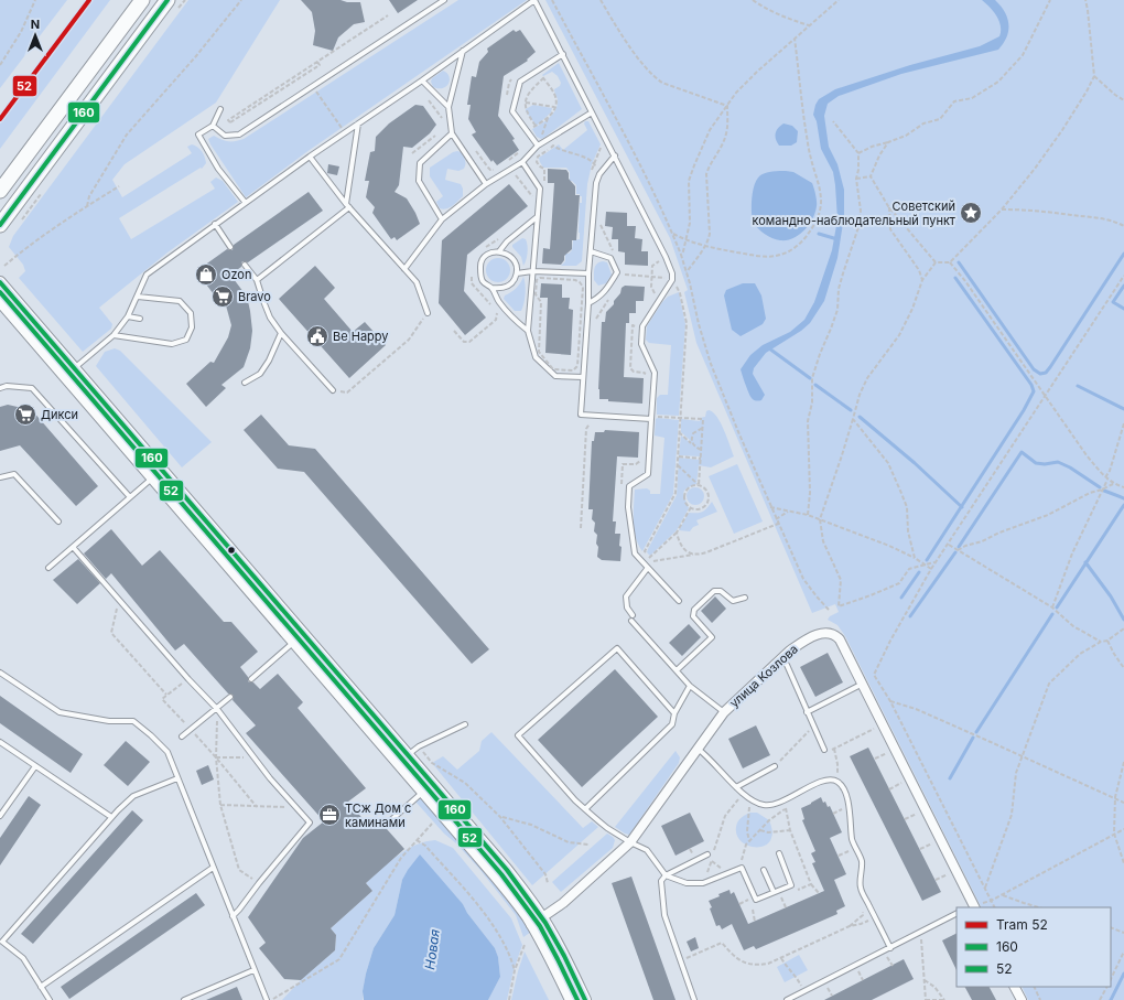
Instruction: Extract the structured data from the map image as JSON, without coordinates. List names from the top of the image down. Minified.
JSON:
{"streets":{"street":["улица Козлова"]},"water":["Новая"],"places":{"place":["Советский командно-наблюдательный пункт"],"shop":["Ozon"],"supermarket":["Bravo","Дикси"],"public building":["Be Happy"],"office":["ТСж Дом с каминами"]},"lines":["tram line 52","transit line 160","transit line 52"],"legend":["Tram 52","160","52"],"north":"top"}
